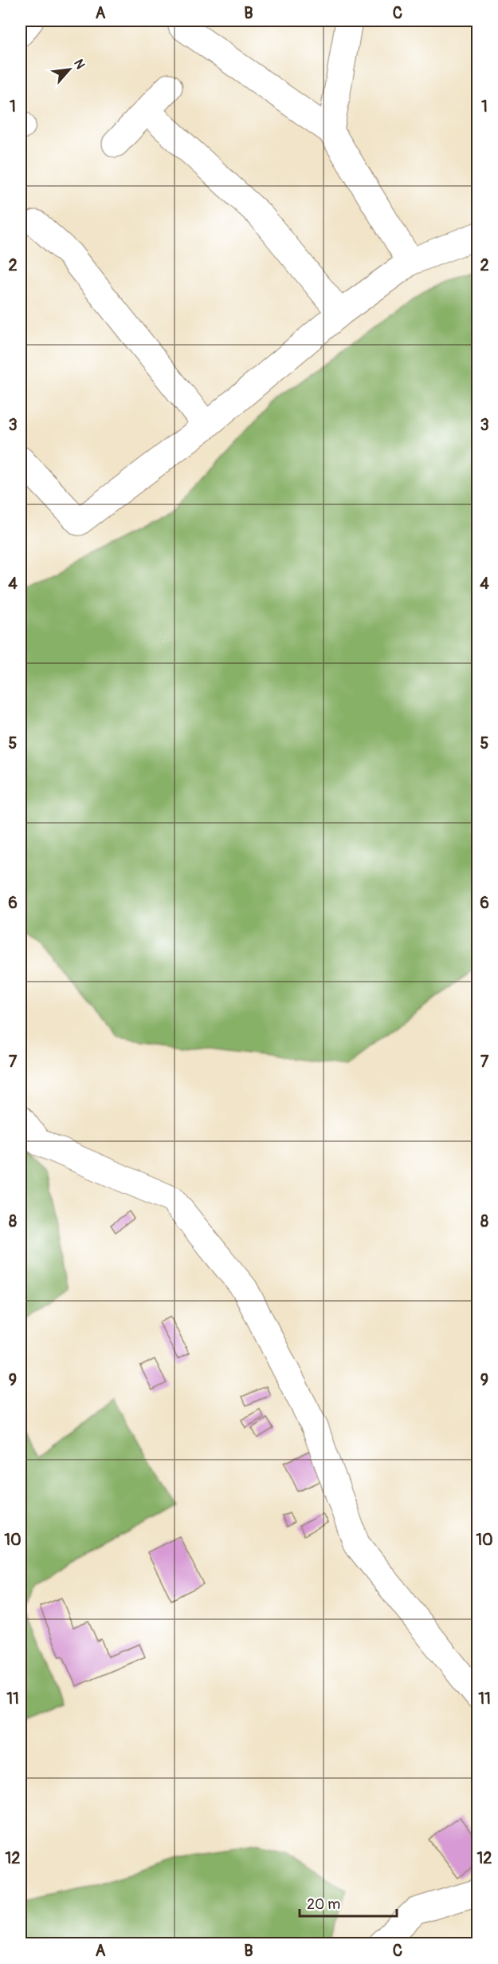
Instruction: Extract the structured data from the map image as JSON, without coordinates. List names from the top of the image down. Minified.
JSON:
{"scale_bar":"20 m","north":"top right","grid":{"columns":["A","B","C"],"rows":["1","2","3","4","5","6","7","8","9","10","11","12"]}}
